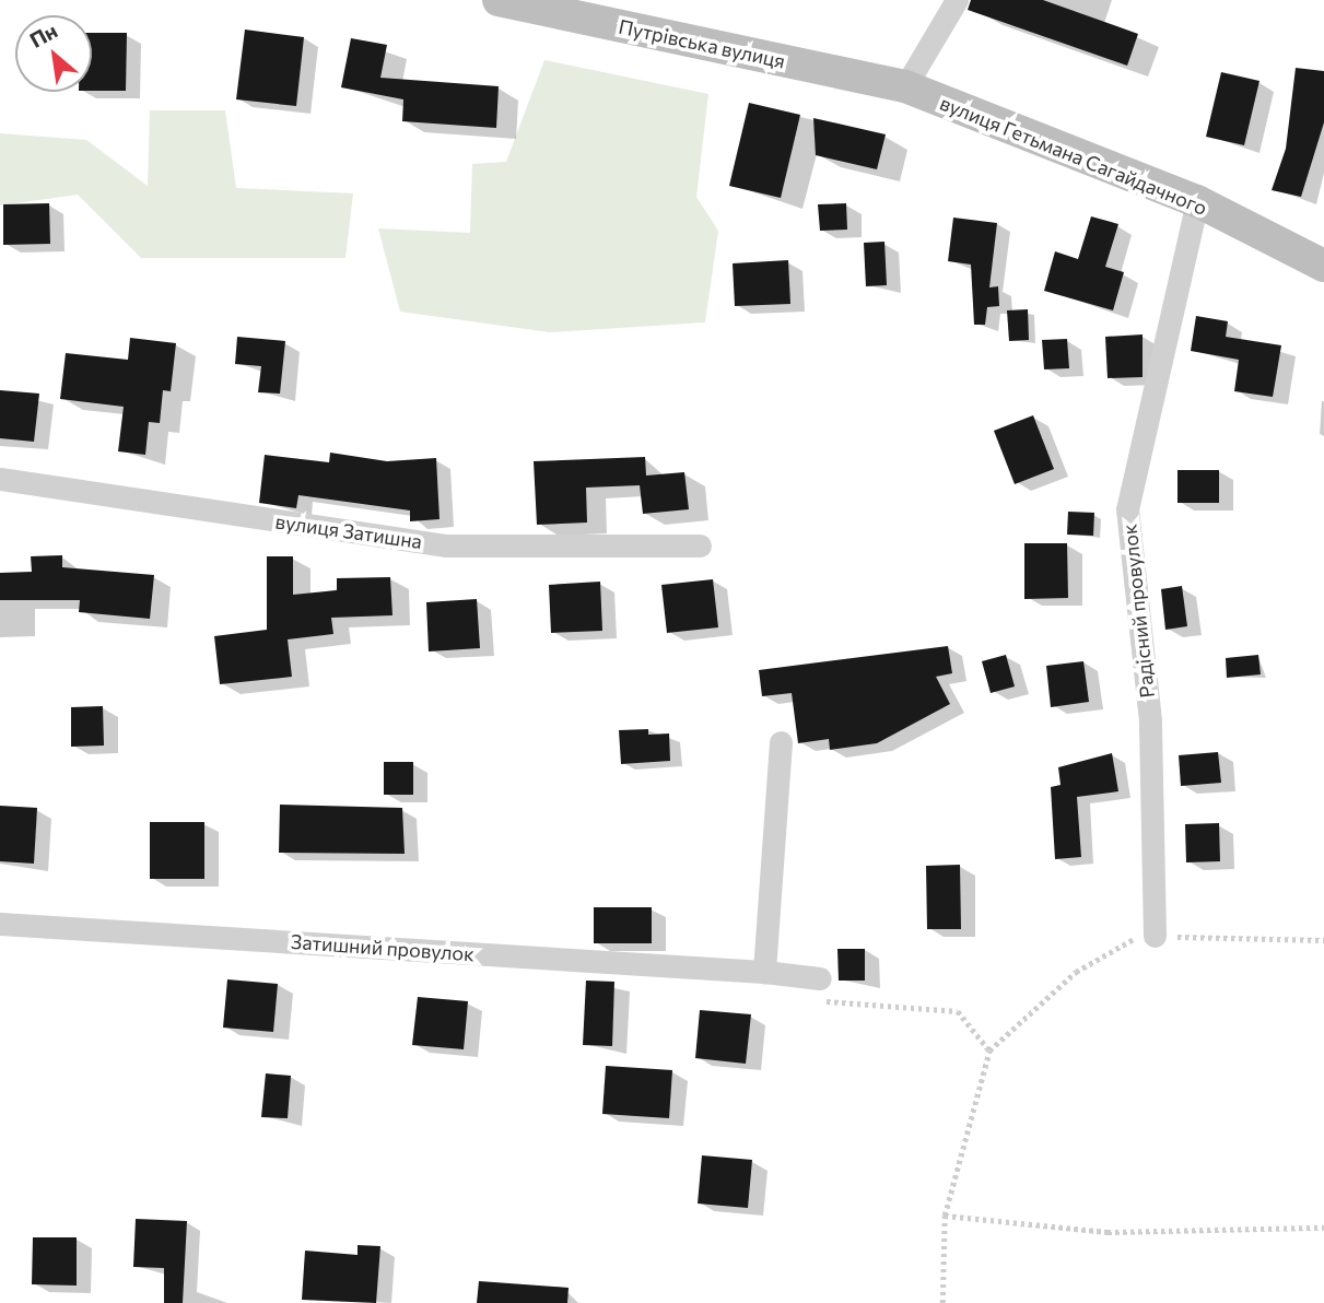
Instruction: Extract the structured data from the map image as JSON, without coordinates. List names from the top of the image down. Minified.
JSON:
{"streets":{"main road":["Путрівська вулиця","вулиця Гетьмана Сагайдачного"],"street":["вулиця Затишна","Радісний провулок","Затишний провулок"]},"crossings":[["Путрівська вулиця","вулиця Гетьмана Сагайдачного"],["вулиця Гетьмана Сагайдачного","Радісний провулок"]],"north":"top left"}
